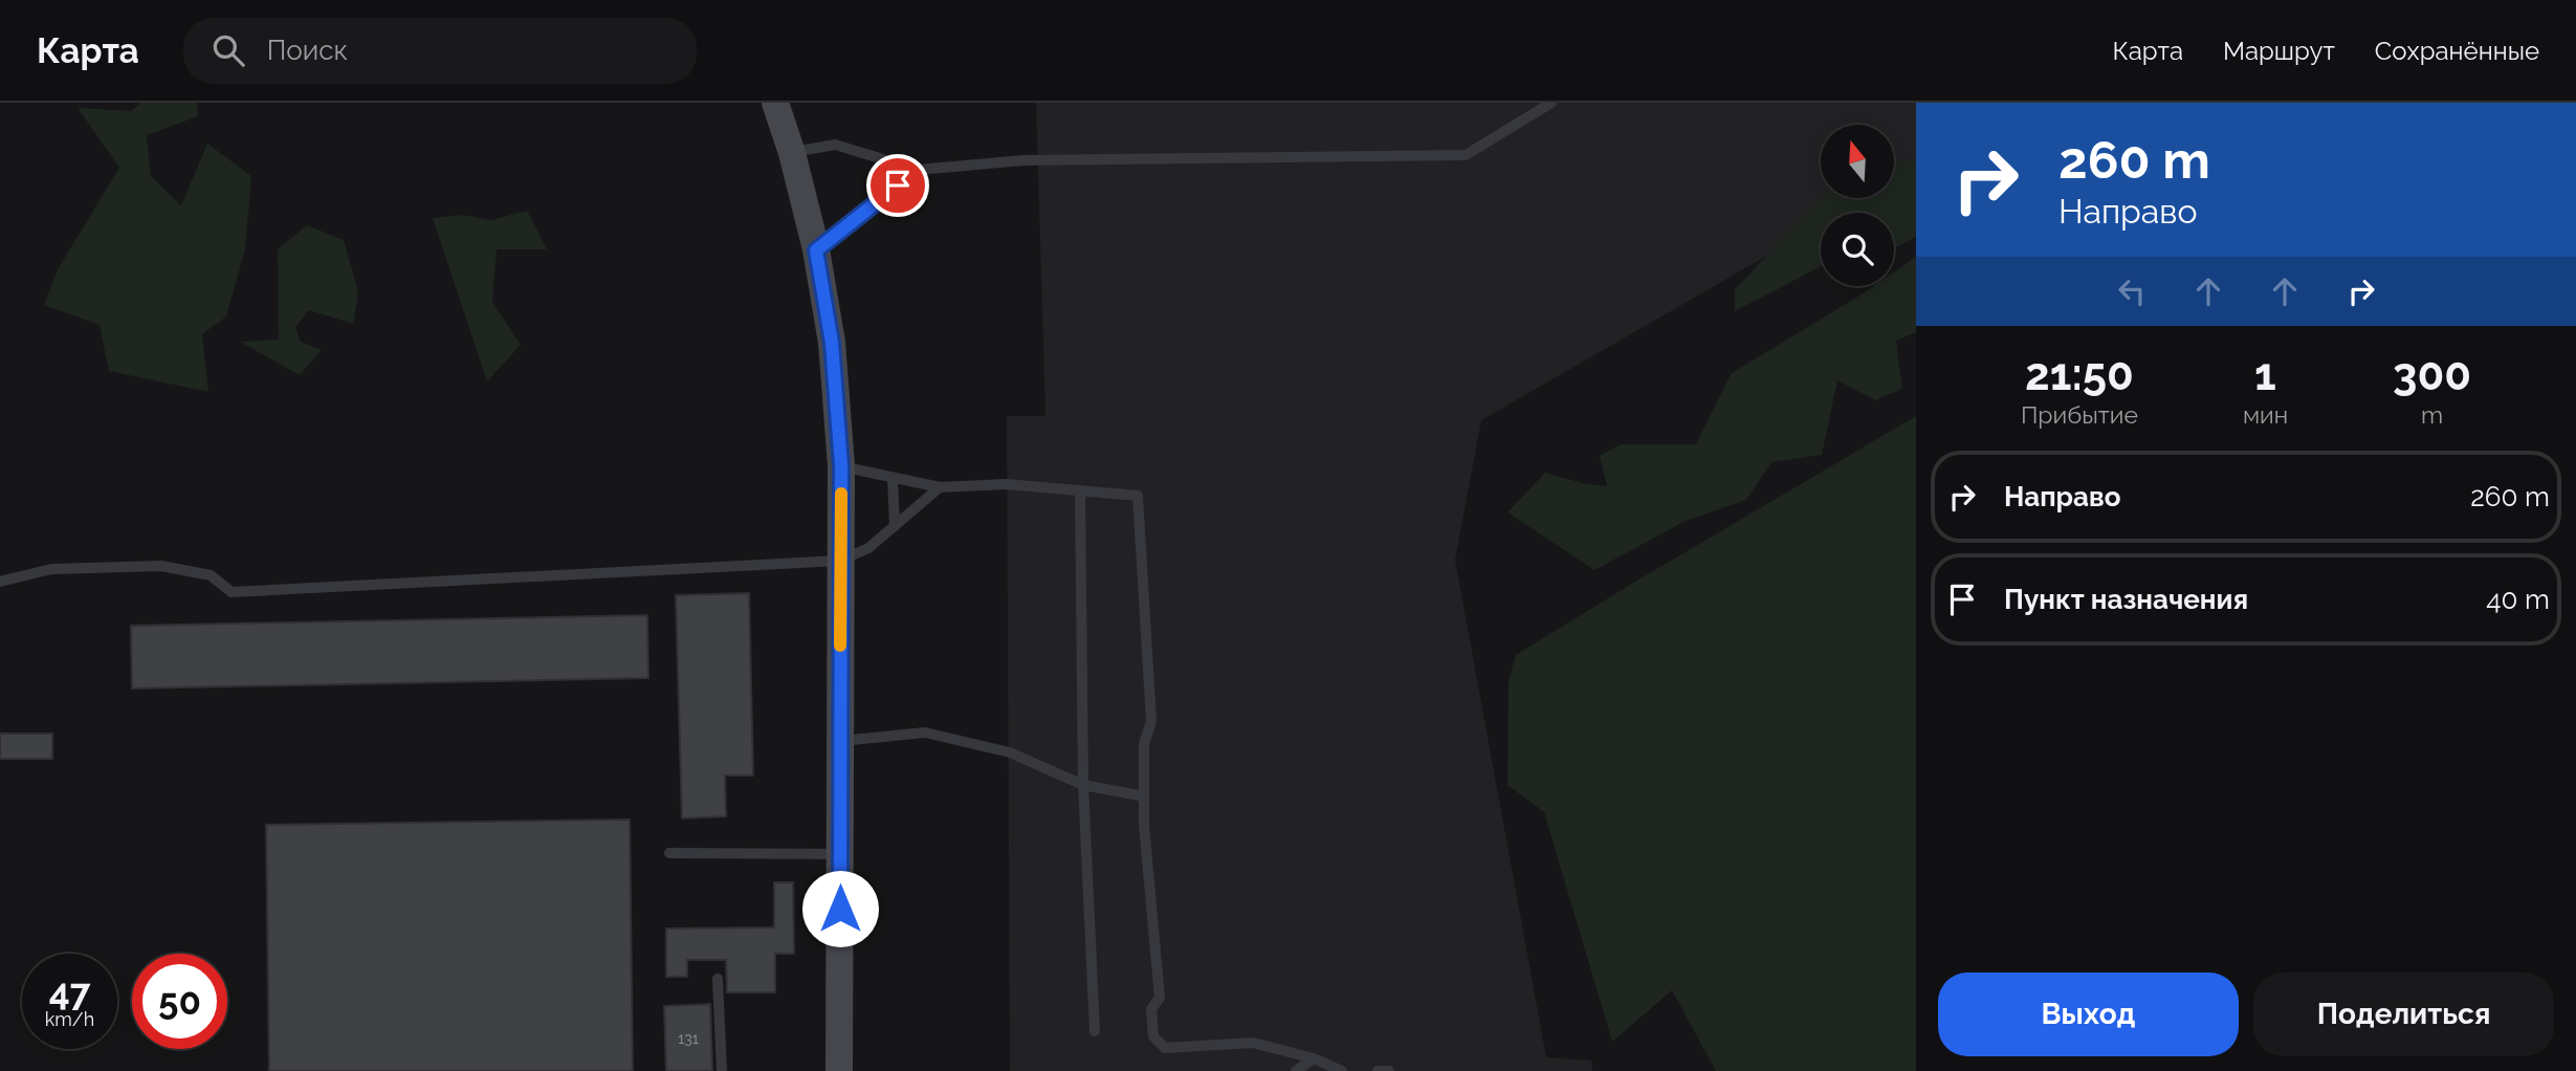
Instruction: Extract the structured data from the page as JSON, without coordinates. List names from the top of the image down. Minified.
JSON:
{"house_numbers":["131"],"north":"top","page":{"header":"Карта","search":"Поиск","nav":["Карта","Маршрут","Сохранённые"],"turn":["260 m","Направо"],"eta":["21:50","Прибытие","1","мин","300","m"],"list":[{"name":"Направо","value":"260 m"},{"name":"Пункт назначения","value":"40 m"}],"speed":"47 km/h","limit":"50","buttons":["Выход","Поделиться"]}}
